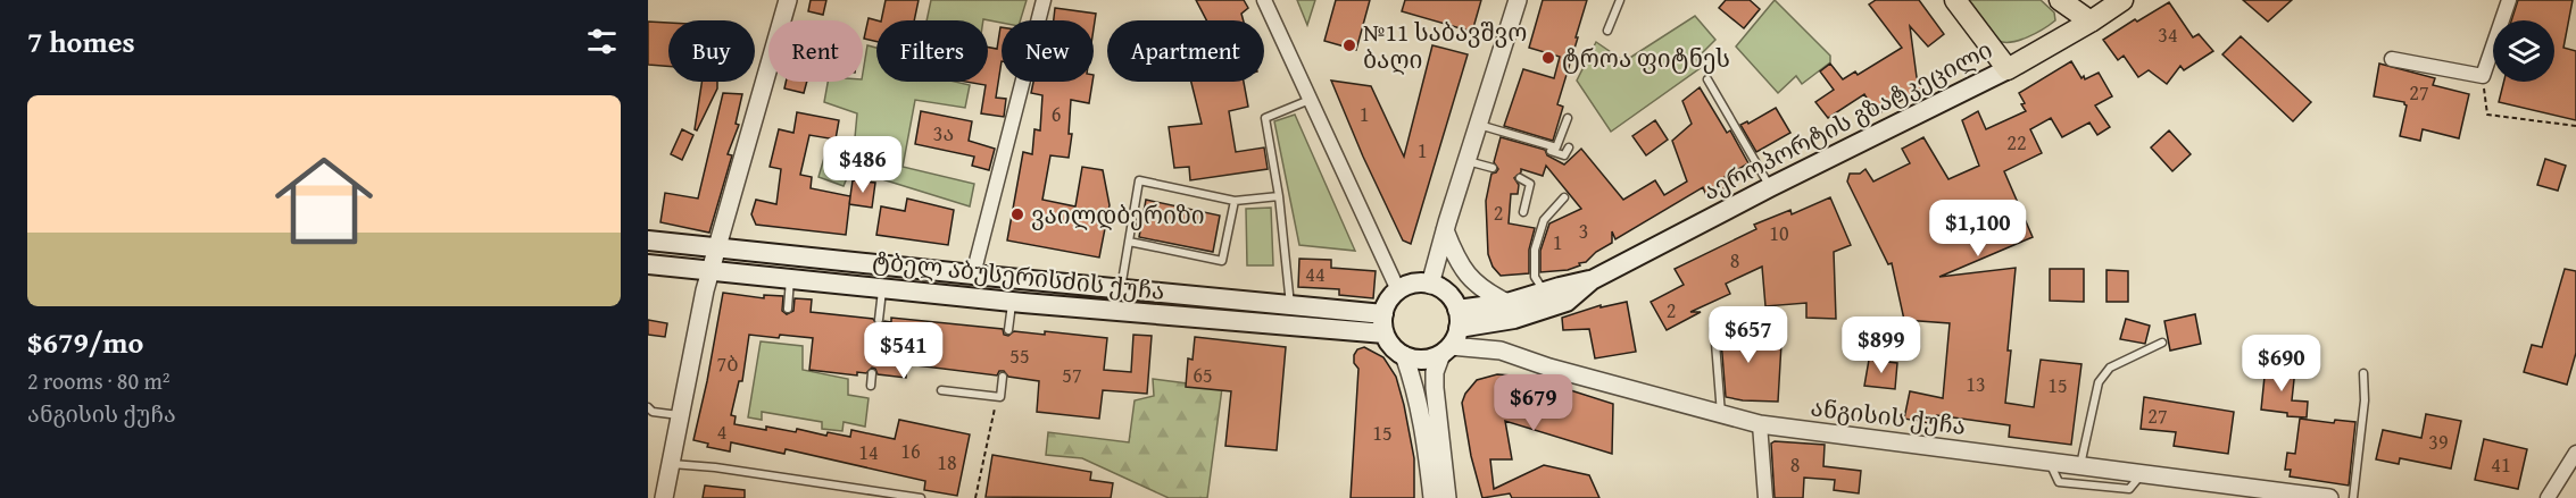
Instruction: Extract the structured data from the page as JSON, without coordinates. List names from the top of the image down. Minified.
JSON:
{"streets":{"main road":["აეროპორტის გზატკეცილი","ტბელ აბუსერისძის ქუჩა"],"street":["ანგისის ქუჩა"]},"crossings":[["აეროპორტის გზატკეცილი","ტბელ აბუსერისძის ქუჩა"],["აეროპორტის გზატკეცილი","ანგისის ქუჩა"],["ტბელ აბუსერისძის ქუჩა","ანგისის ქუჩა"]],"places":["№11 საბავშვო ბაღი","ტროა ფიტნეს","ვაილდბერიზი"],"house_numbers":["34","27","6","1","3ა","22","1","2","3","10","1","8","44","2","55","7ბ","57","65","13","15","27","4","15","39","16","14","18","8","41"],"page":{"heading":"7 homes","chip":["Buy","Rent","Filters","New","Apartment"],"list":[{"name":"$679/mo","note":"2 rooms · 80 m² · ანგისის ქუჩა"}],"price":["$486","$1,100","$657","$899","$541","$690","$679"]}}
